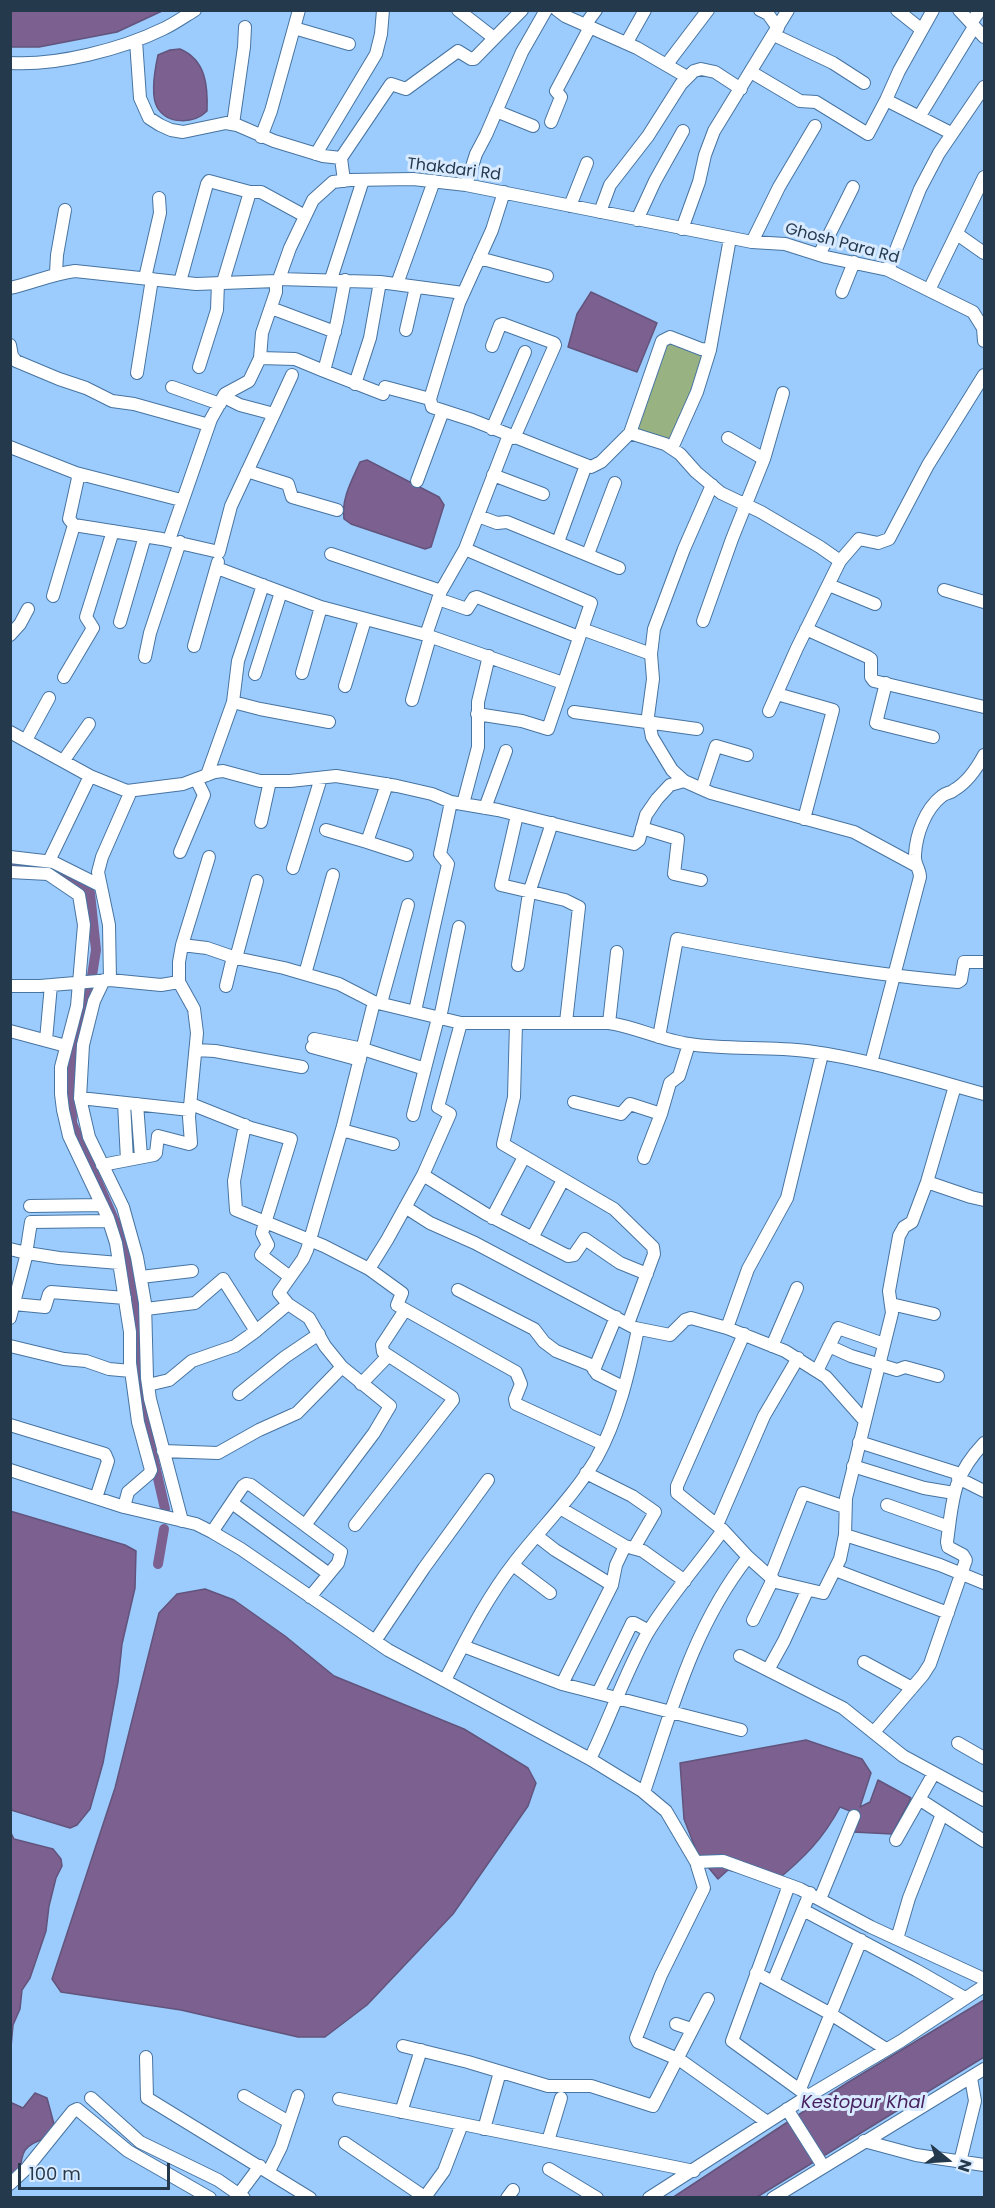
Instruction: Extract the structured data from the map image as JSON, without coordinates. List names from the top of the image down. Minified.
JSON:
{"streets":{"street":["Thakdari Rd","Ghosh Para Rd"]},"crossings":[["Thakdari Rd","Ghosh Para Rd"]],"water":["Kestopur Khal"],"scale_bar":"100 m","north":"right"}
